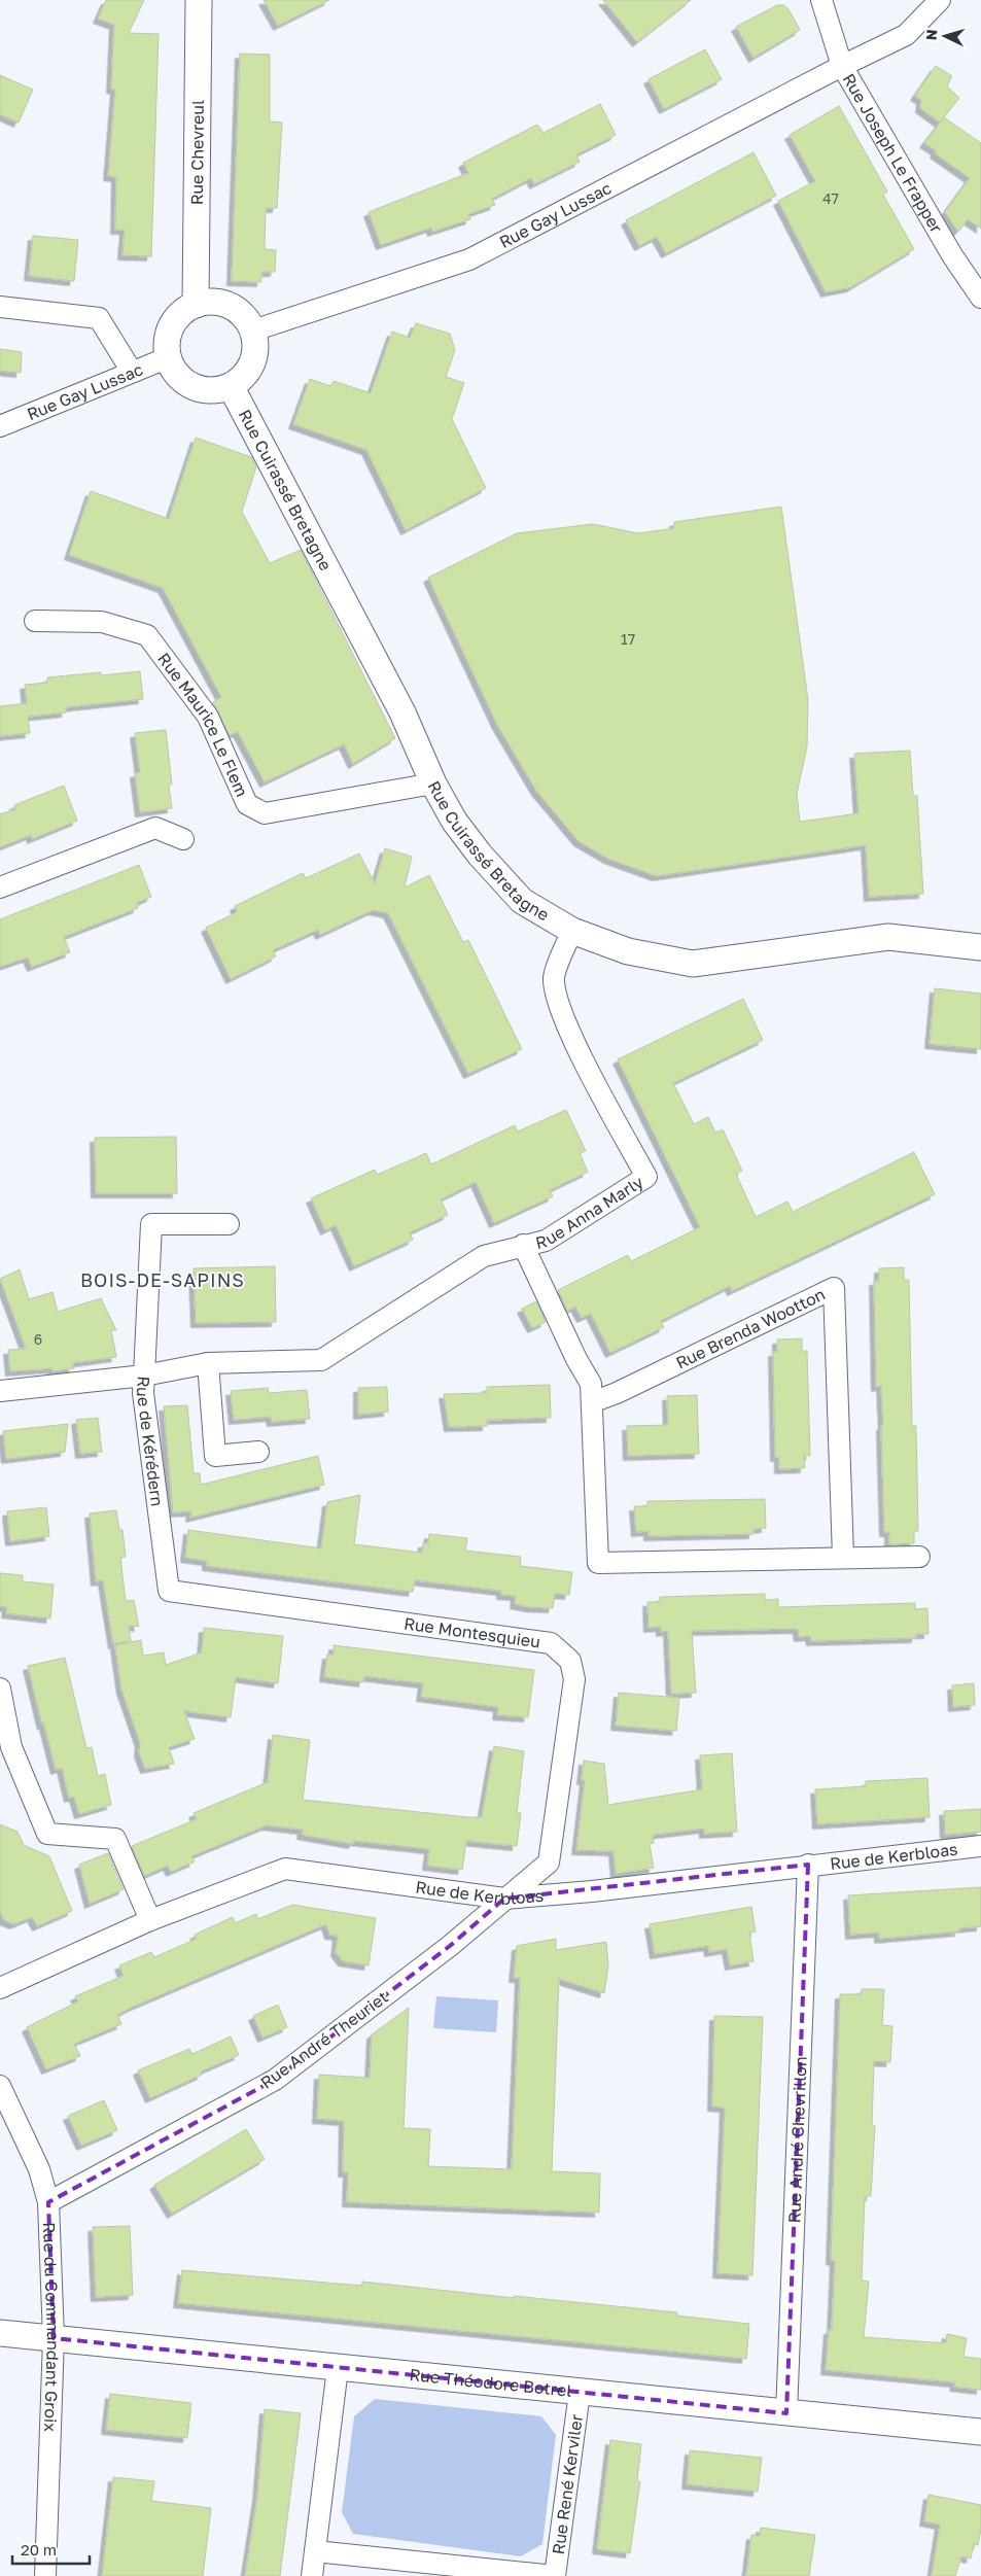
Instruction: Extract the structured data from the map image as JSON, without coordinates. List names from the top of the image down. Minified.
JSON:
{"streets":{"street":["Rue Chevreul","Rue Joseph Le Frapper","Rue Gay Lussac","Rue Cuirassé Bretagne","Rue Maurice Le Flem","Rue Anna Marly","Rue Brenda Wootton","Rue de Kérédern","Rue Montesquieu","Rue de Kerbloas","Rue André Theuriet","Rue André Chevrillon","Rue du Commandant Groix","Rue Théodore Botrel","Rue René Kerviler"]},"crossings":[["Rue Chevreul","Rue Gay Lussac"],["Rue Chevreul","Rue Cuirassé Bretagne"],["Rue Joseph Le Frapper","Rue Gay Lussac"],["Rue Gay Lussac","Rue Cuirassé Bretagne"],["Rue Cuirassé Bretagne","Rue Maurice Le Flem"],["Rue Cuirassé Bretagne","Rue Anna Marly"],["Rue de Kérédern","Rue Montesquieu"],["Rue Montesquieu","Rue de Kerbloas"],["Rue Montesquieu","Rue André Theuriet"],["Rue de Kerbloas","Rue André Theuriet"],["Rue de Kerbloas","Rue André Chevrillon"],["Rue André Theuriet","Rue du Commandant Groix"],["Rue André Chevrillon","Rue Théodore Botrel"],["Rue du Commandant Groix","Rue Théodore Botrel"],["Rue Théodore Botrel","Rue René Kerviler"]],"districts":["BOIS-DE-SAPINS"],"house_numbers":["47","17","6"],"scale_bar":"20 m","north":"left"}
